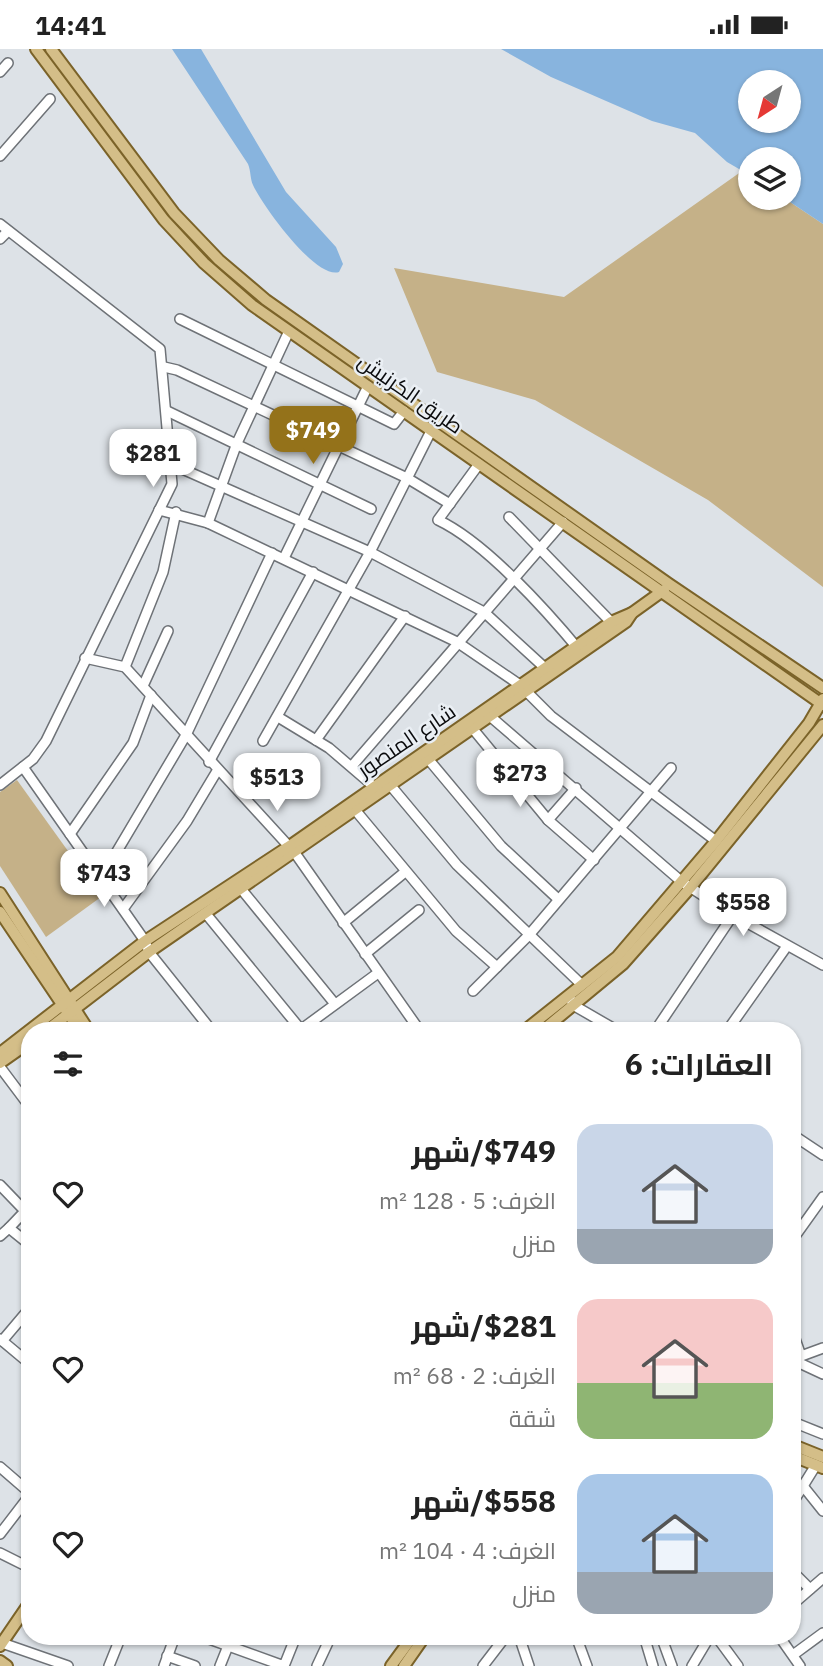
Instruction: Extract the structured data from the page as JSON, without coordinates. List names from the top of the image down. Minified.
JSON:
{"streets":{"main road":["طريق الكرنيش","شارع المنصور"]},"crossings":[["طريق الكرنيش","شارع المنصور"]],"north":"bottom left","page":{"status":"14:41","price":["$749","$281","$273","$513","$743","$558"],"heading":"العقارات: 6","list":[{"name":"$749/شهر","note":"الغرف: 5 · 128 m² · منزل"},{"name":"$281/شهر","note":"الغرف: 2 · 68 m² · شقة"},{"name":"$558/شهر","note":"الغرف: 4 · 104 m² · منزل"}]}}
